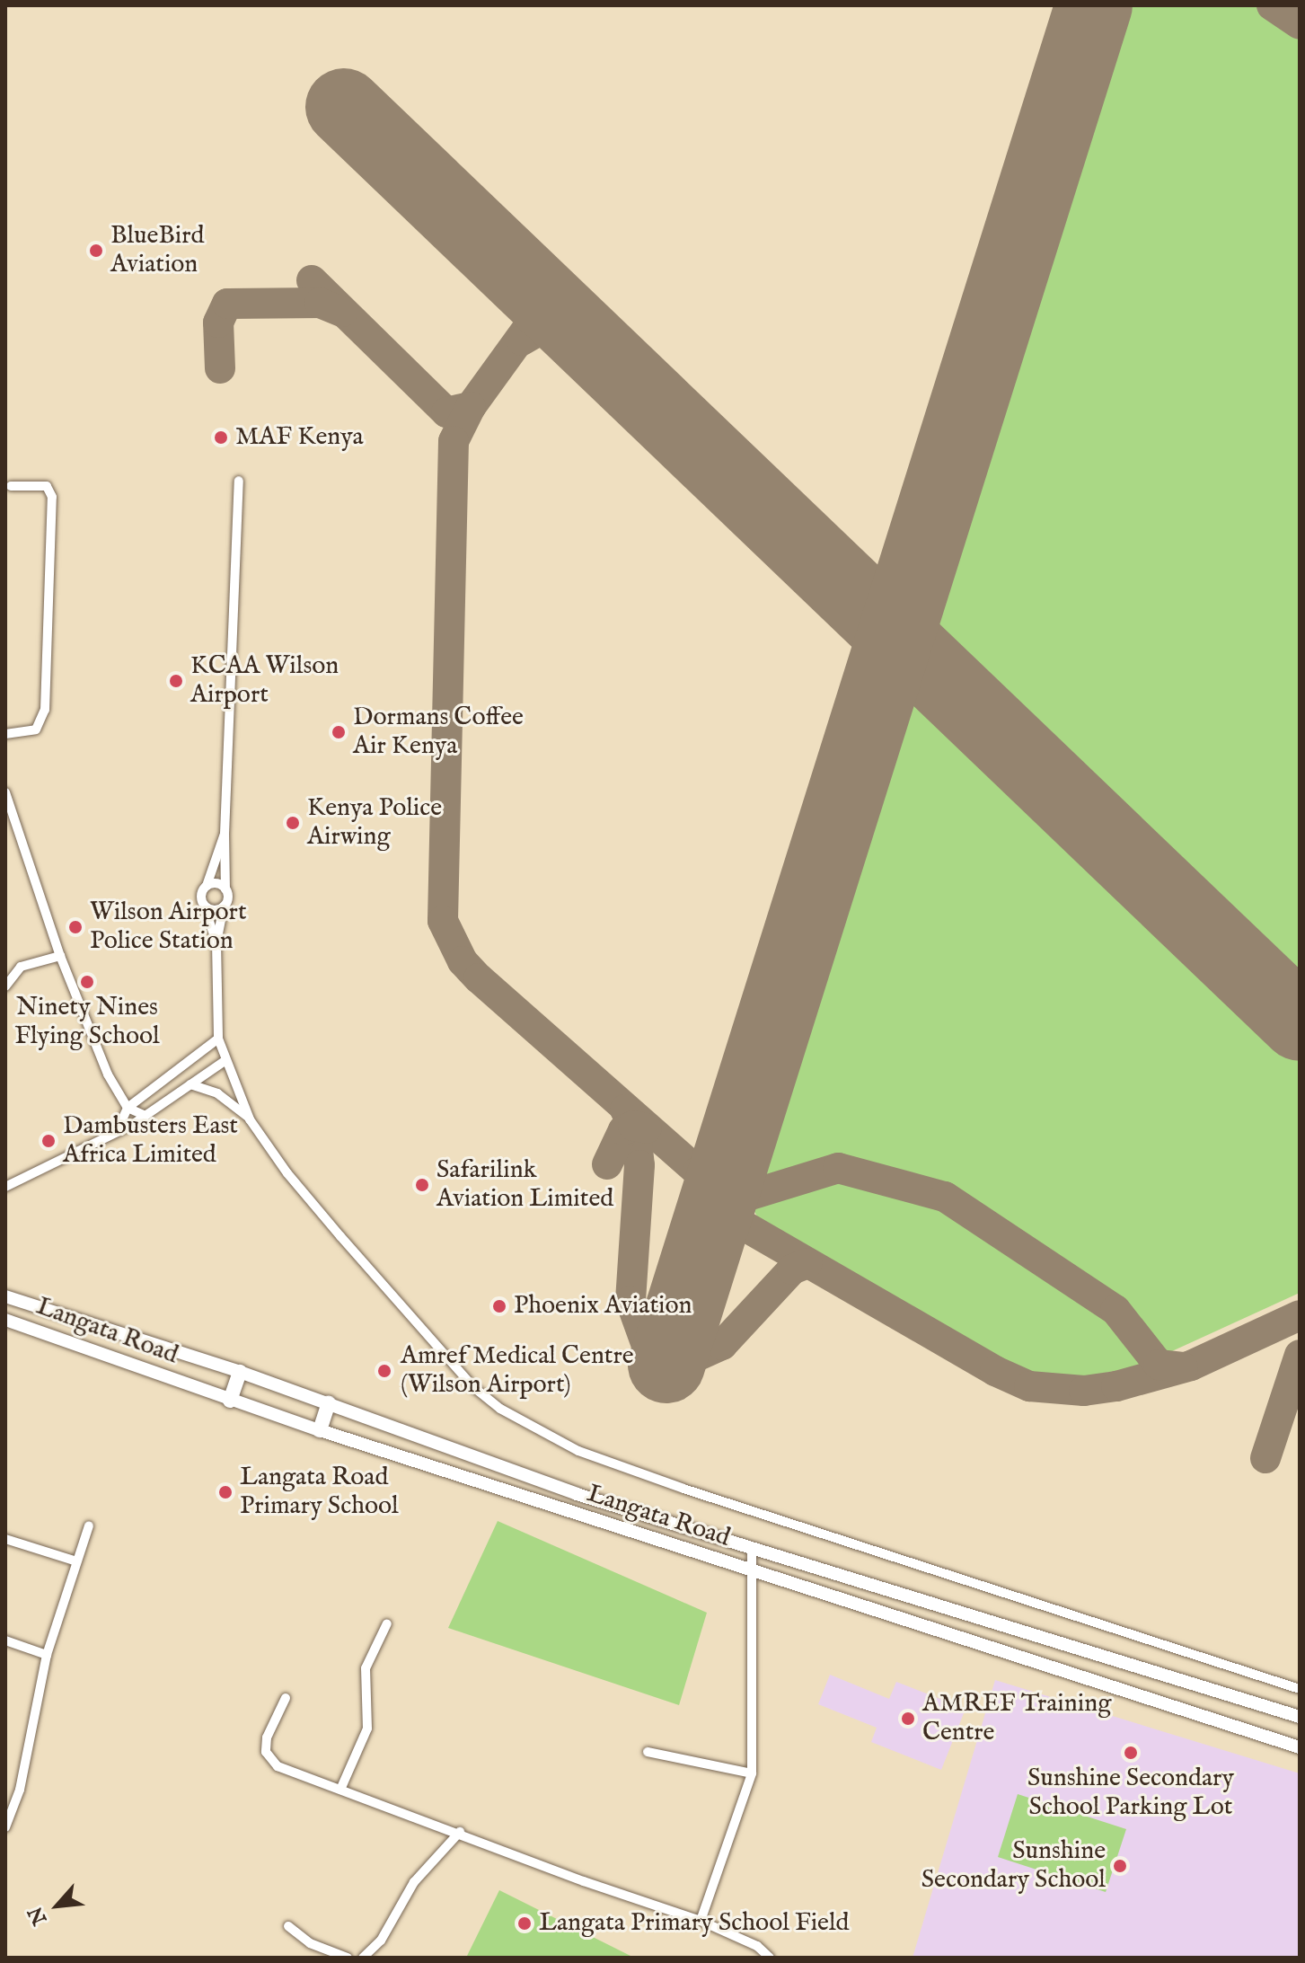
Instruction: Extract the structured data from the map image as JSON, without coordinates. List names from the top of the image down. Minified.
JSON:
{"streets":{"main road":["Langata Road"]},"places":["BlueBird Aviation","MAF Kenya","KCAA Wilson Airport","Dormans Coffee Air Kenya","Kenya Police Airwing","Wilson Airport Police Station","Ninety Nines Flying School","Dambusters East Africa Limited","Safarilink Aviation Limited","Phoenix Aviation","Amref Medical Centre (Wilson Airport)","Langata Road Primary School","AMREF Training Centre","Sunshine Secondary School Parking Lot","Sunshine Secondary School","Langata Primary School Field"],"north":"bottom left"}
